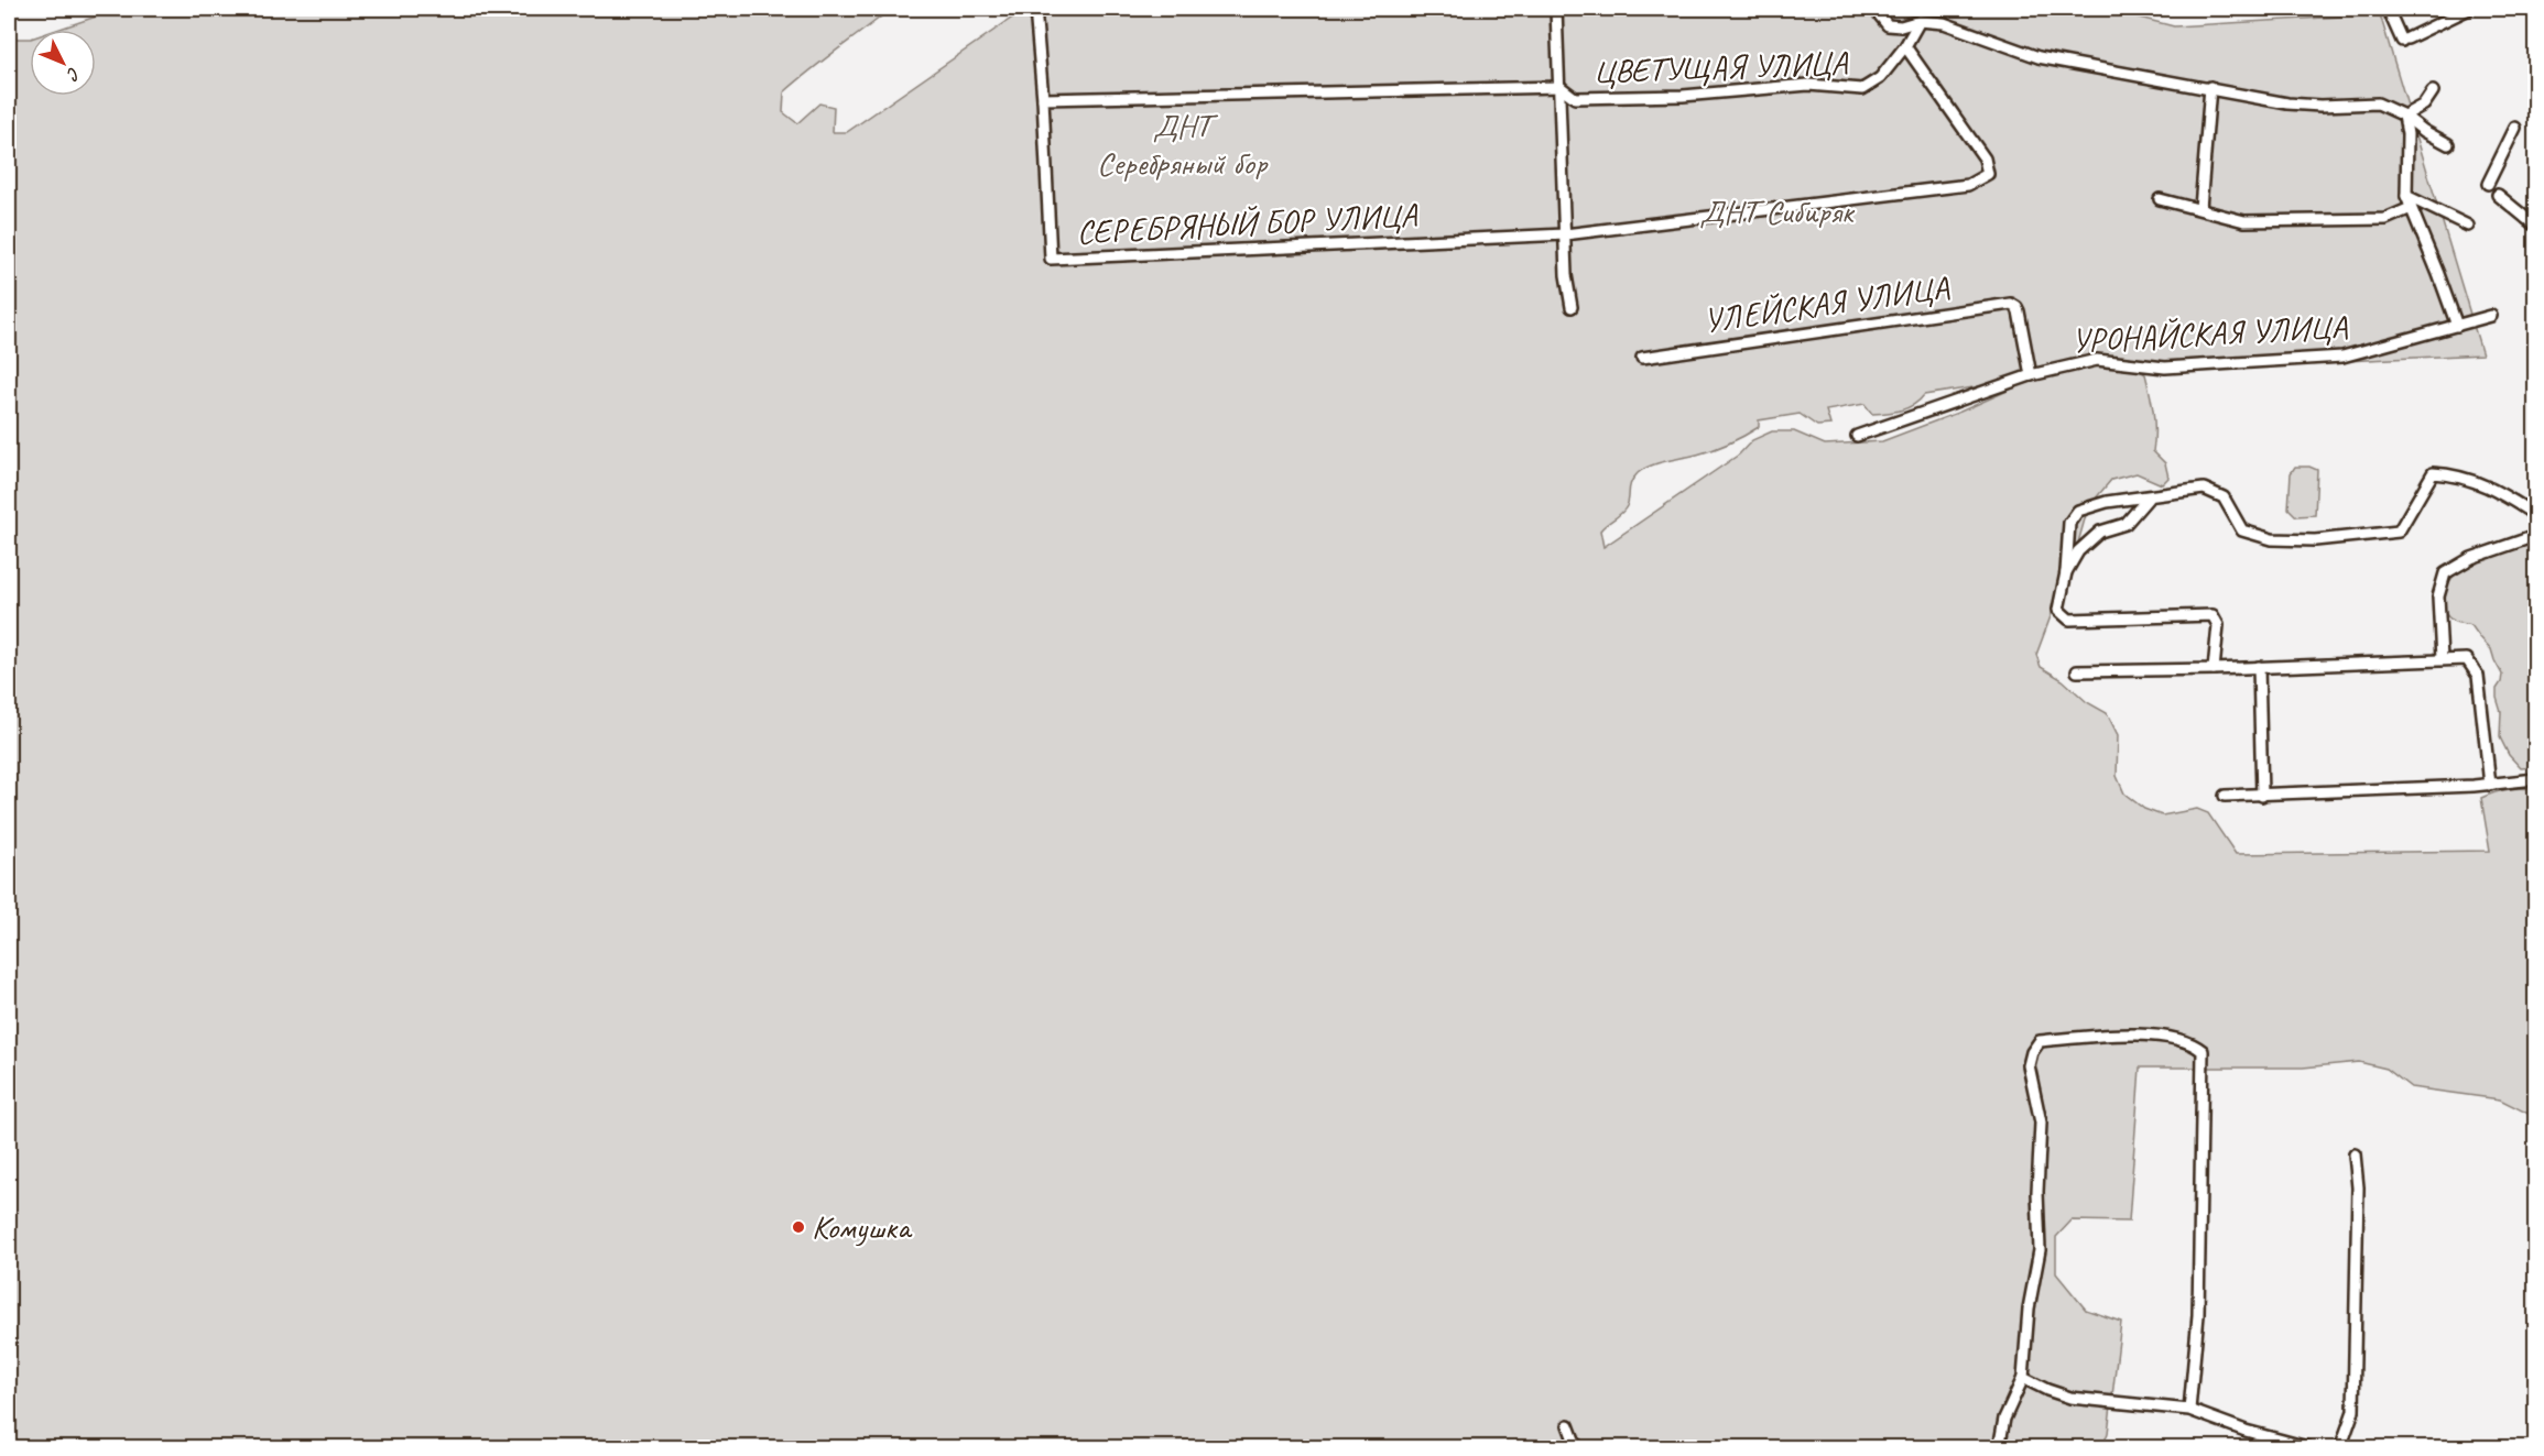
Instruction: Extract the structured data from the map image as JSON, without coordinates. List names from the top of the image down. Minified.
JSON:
{"streets":{"street":["ЦВЕТУЩАЯ УЛИЦА","СЕРЕБРЯНЫЙ БОР УЛИЦА","УЛЕЙСКАЯ УЛИЦА","УРОНАЙСКАЯ УЛИЦА"]},"crossings":[["УЛЕЙСКАЯ УЛИЦА","УРОНАЙСКАЯ УЛИЦА"]],"parks":["ДНТ Серебряный бор","ДНТ Сибиряк"],"places":["Комушка"],"north":"bottom right"}
